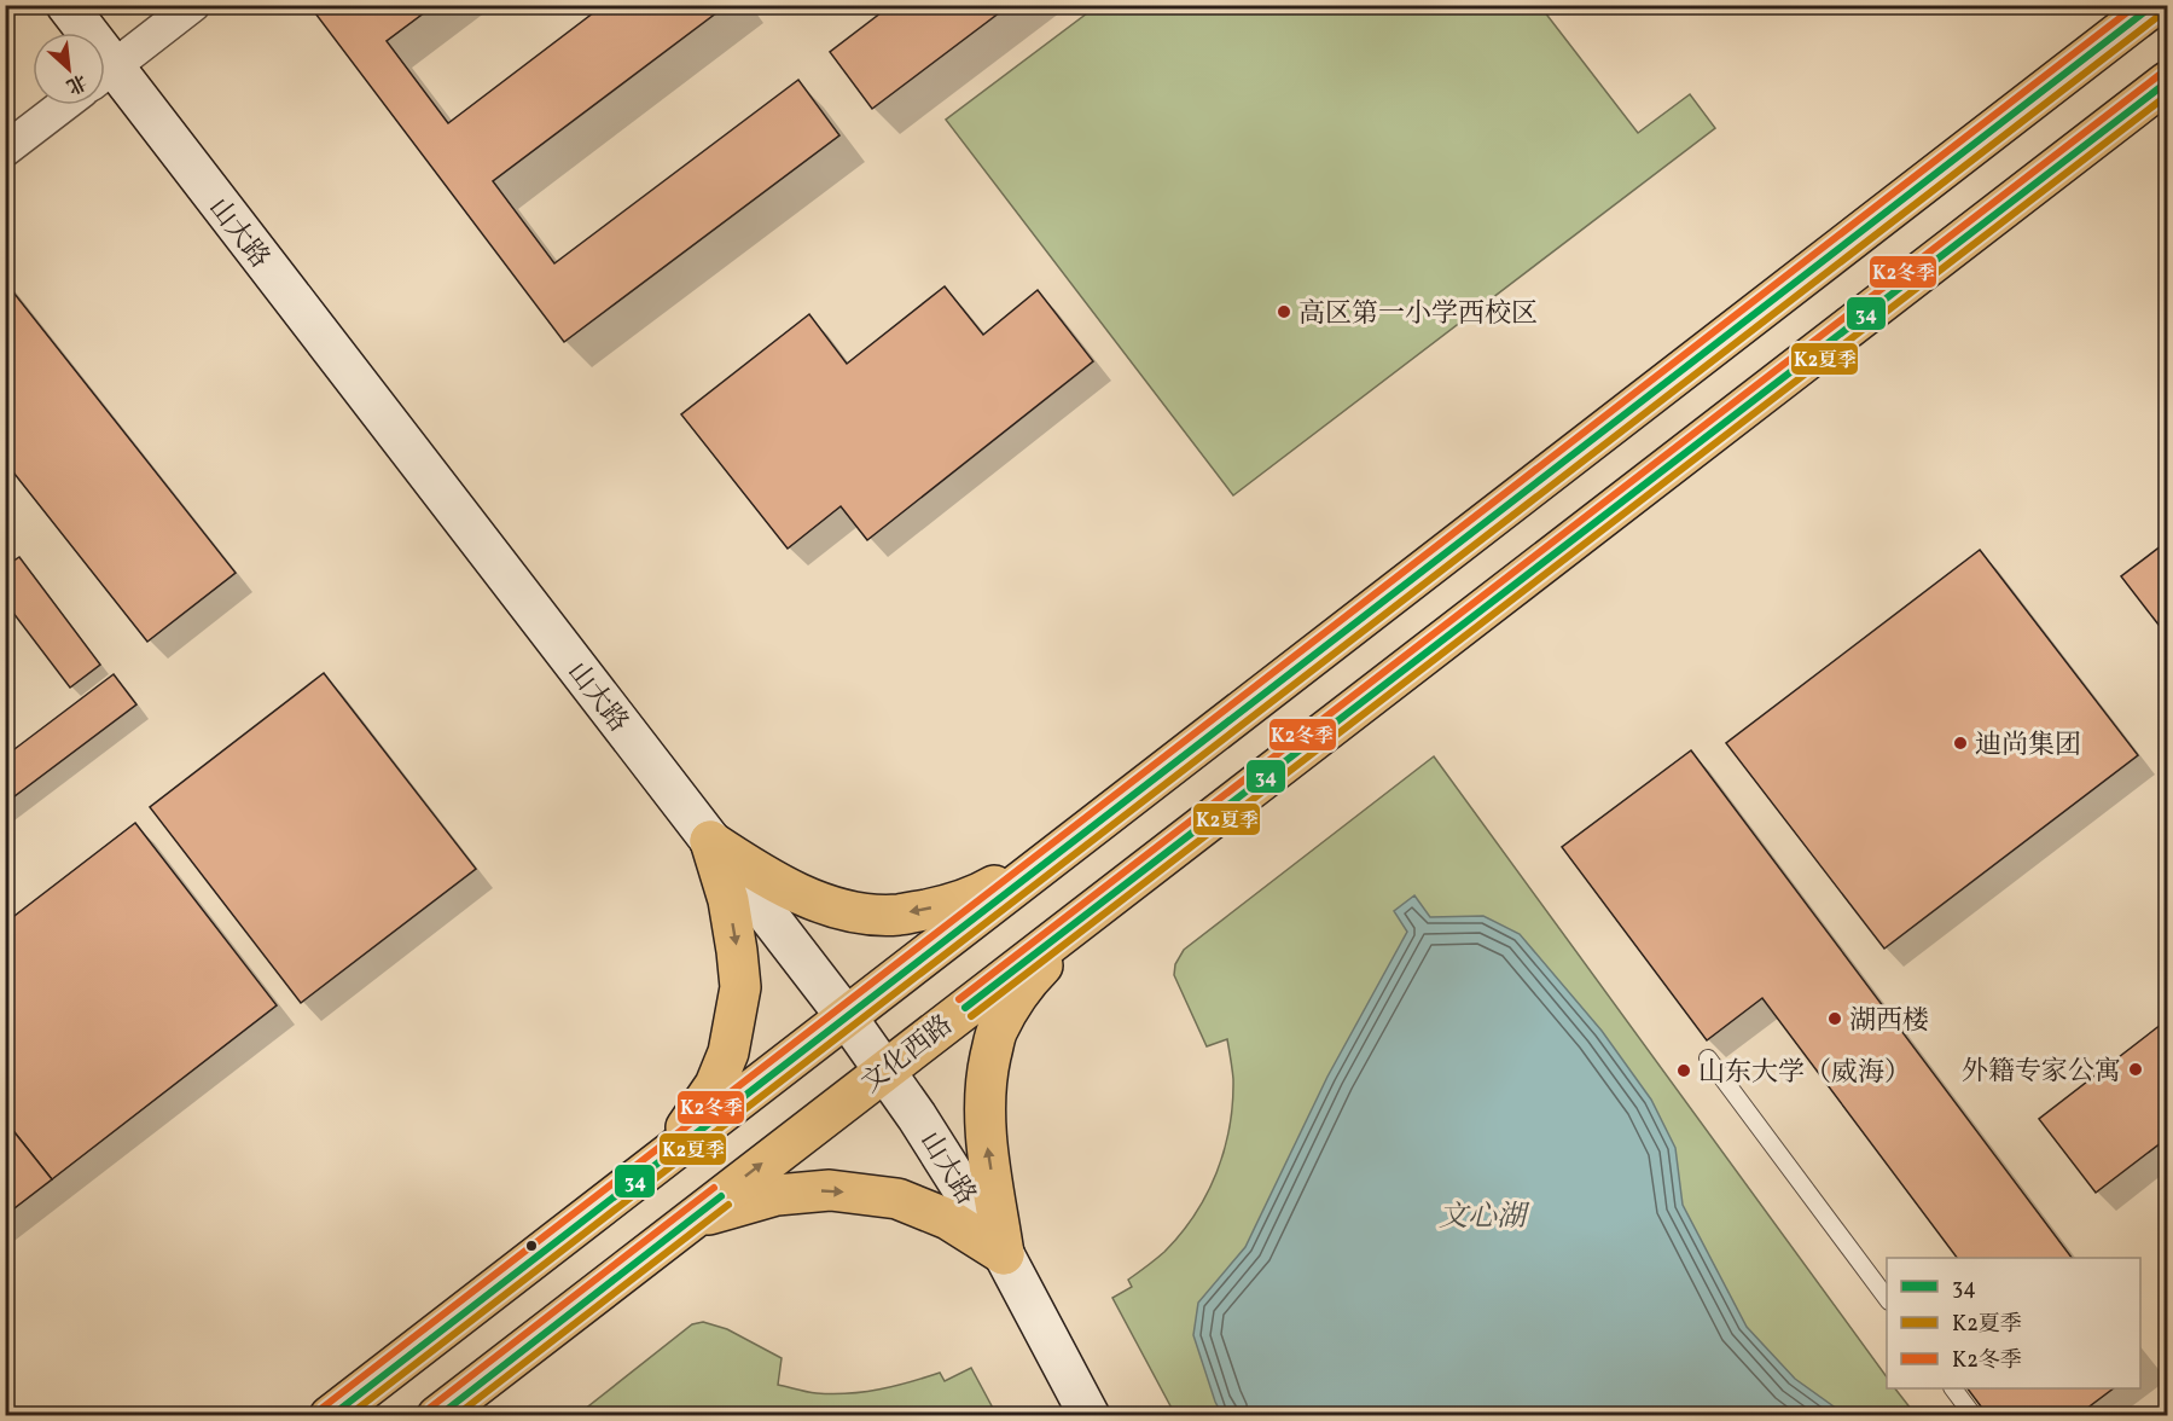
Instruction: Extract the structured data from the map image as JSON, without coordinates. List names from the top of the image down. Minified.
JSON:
{"streets":{"main road":["山大路","文化西路"]},"crossings":[["山大路","文化西路"]],"water":["文心湖"],"places":["高区第一小学西校区","迪尚集团","湖西楼","外籍专家公寓","山东大学（威海）"],"lines":["transit line 34","transit line K2冬季","transit line K2夏季"],"legend":["34","K2夏季","K2冬季"],"north":"bottom right"}
